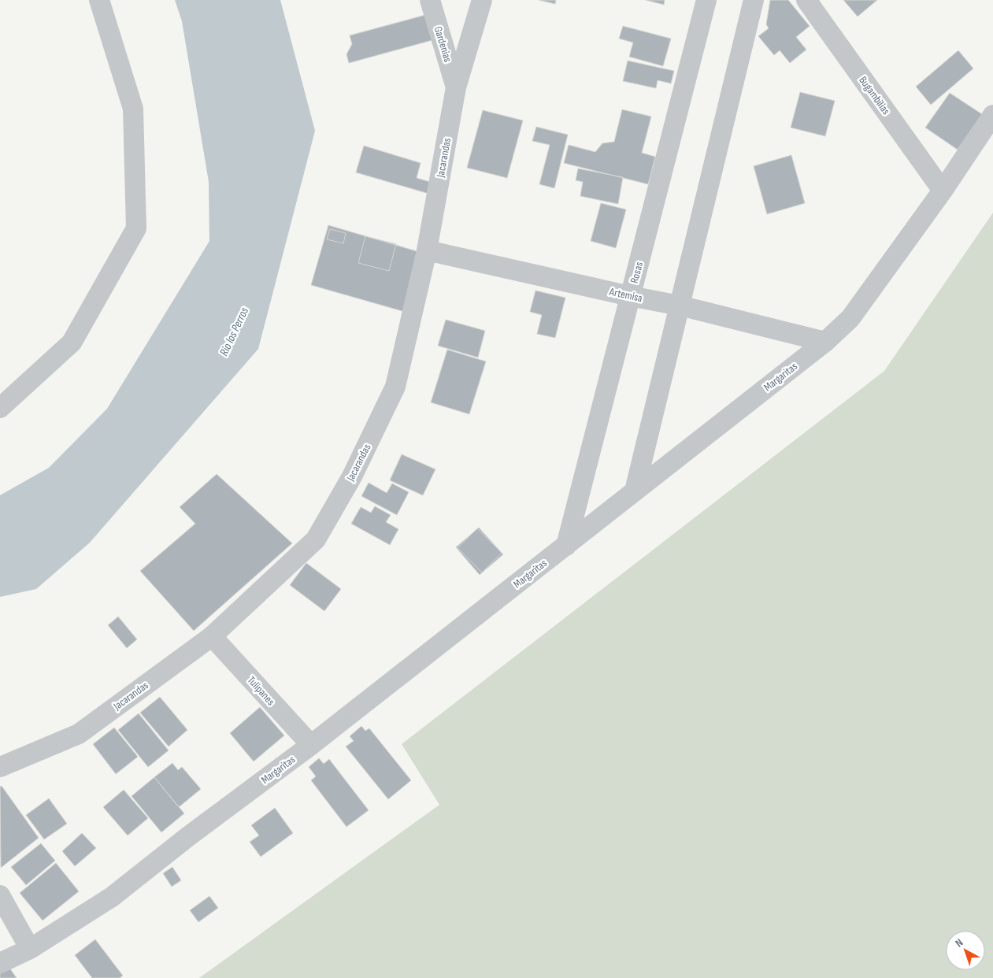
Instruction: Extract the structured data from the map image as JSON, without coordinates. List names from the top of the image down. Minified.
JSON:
{"streets":{"street":["Gardenias","Bugambilias","Jacarandas","Rosas","Artemisa","Margaritas","Tulipanes"]},"crossings":[["Gardenias","Jacarandas"],["Bugambilias","Margaritas"],["Jacarandas","Artemisa"],["Jacarandas","Tulipanes"],["Rosas","Artemisa"],["Rosas","Margaritas"],["Artemisa","Margaritas"],["Margaritas","Tulipanes"]],"water":["Rio los Perros"],"north":"top left"}
